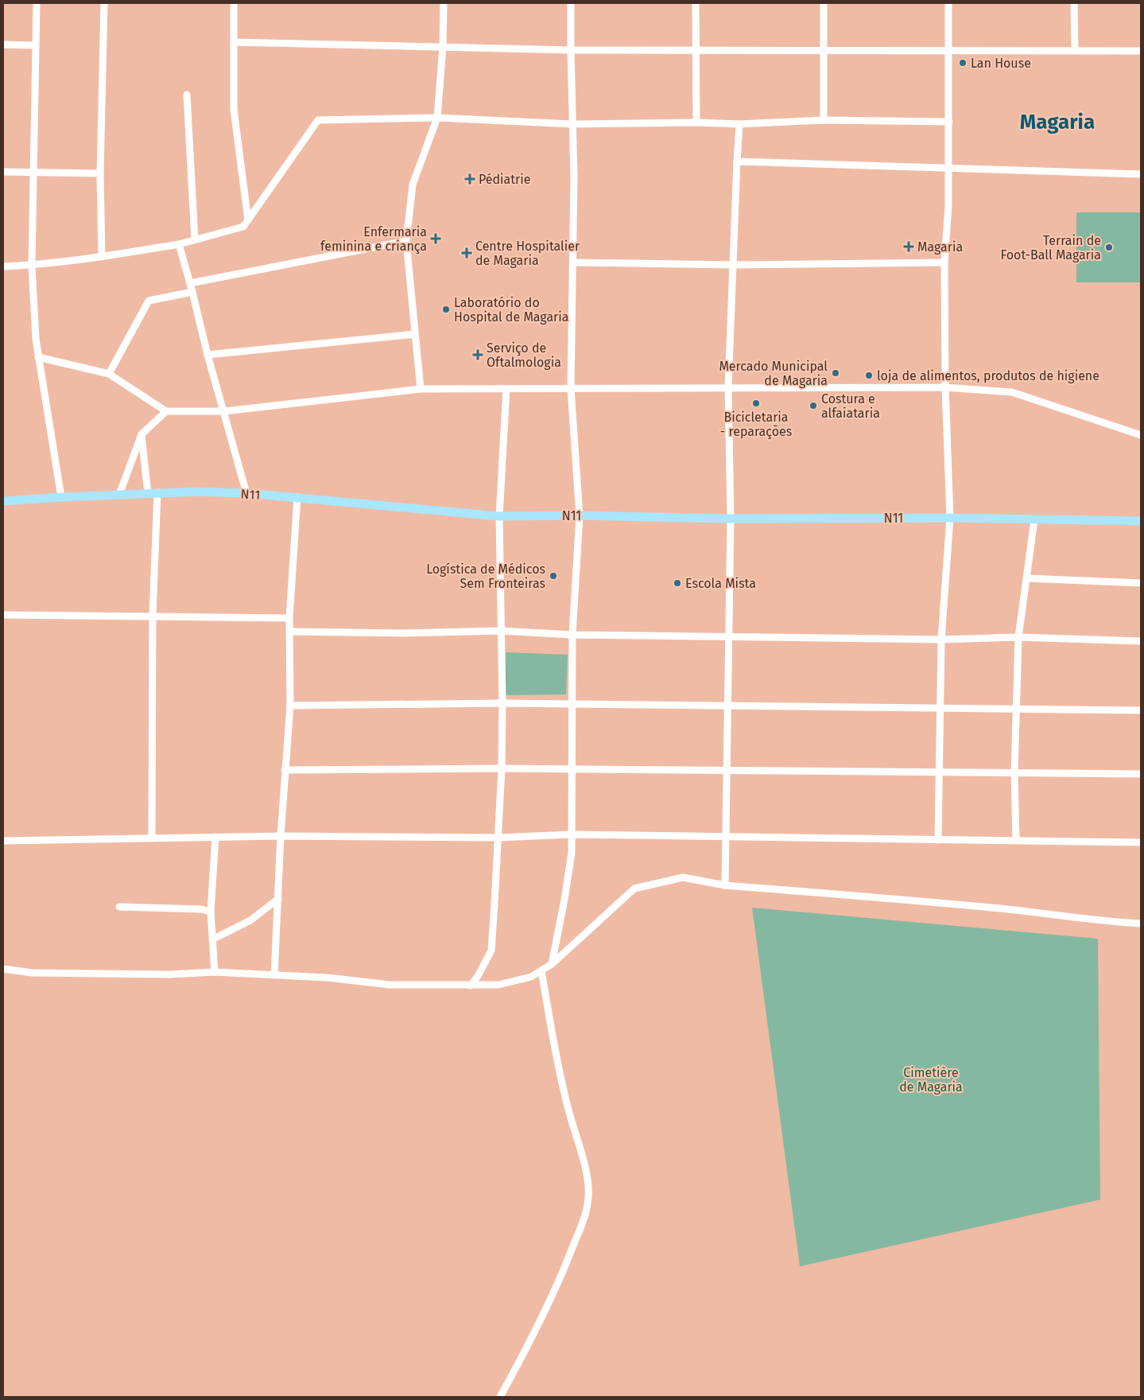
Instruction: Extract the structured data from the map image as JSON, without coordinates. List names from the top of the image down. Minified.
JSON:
{"streets":{"main road":["N11"]},"districts":["Magaria"],"parks":["Cimetière de Magaria"],"places":{"other":["Lan House","Terrain de Foot-Ball Magaria","Laboratório do Hospital de Magaria","Mercado Municipal de Magaria","loja de alimentos, produtos de higiene","Bicicletaria - reparações","Costura e alfaiataria","Logística de Médicos Sem Fronteiras","Escola Mista"],"health":["Pédiatrie","Enfermaria feminina e criança","Magaria","Centre Hospitalier de Magaria","Serviço de Oftalmologia"]}}
